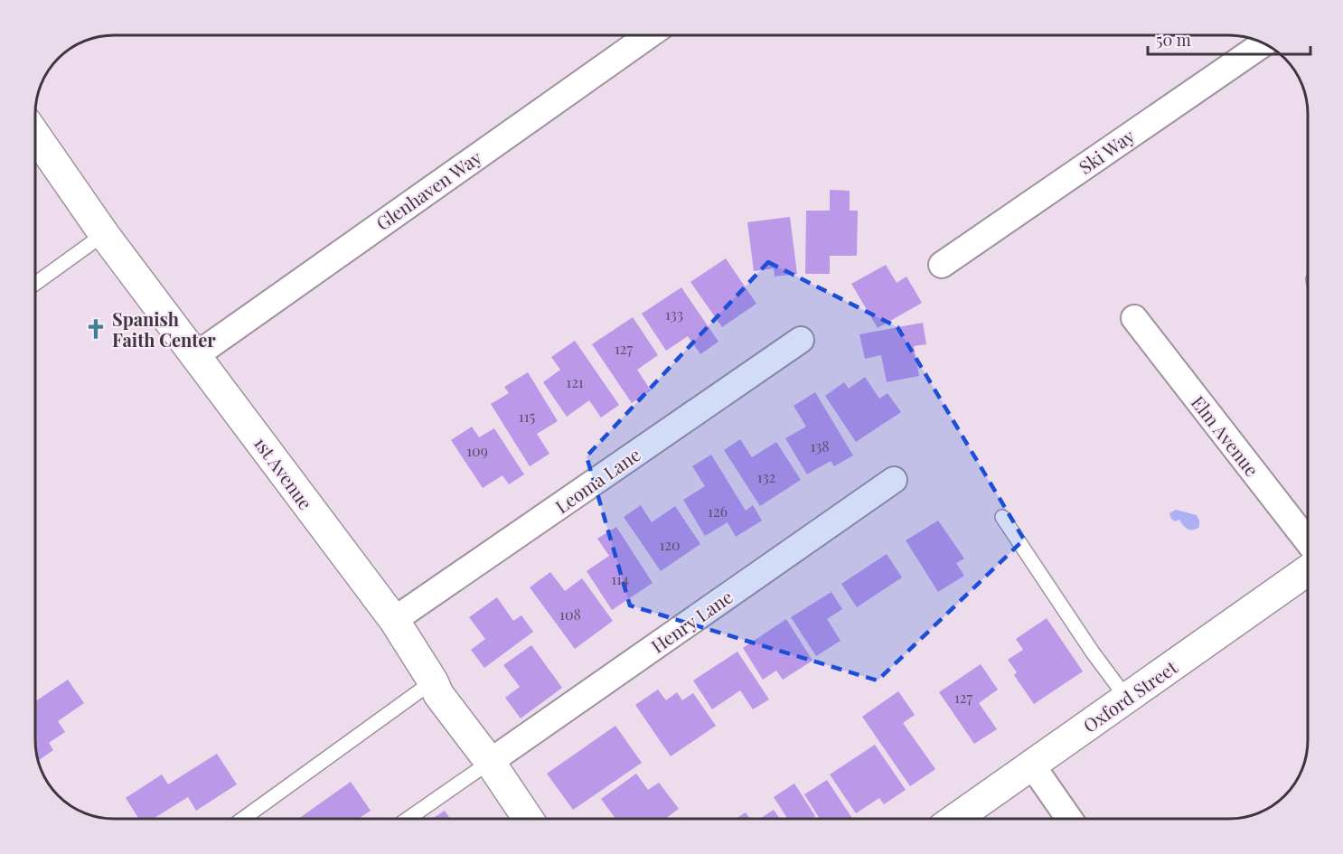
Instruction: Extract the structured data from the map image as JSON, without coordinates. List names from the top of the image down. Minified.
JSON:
{"streets":{"street":["Ski Way","Glenhaven Way","Elm Avenue","1st Avenue","Leoma Lane","Henry Lane","Oxford Street"]},"crossings":[["Glenhaven Way","1st Avenue"],["1st Avenue","Leoma Lane"],["1st Avenue","Henry Lane"]],"places":{"church":["Spanish Faith Center"]},"house_numbers":["133","127","121","115","138","109","132","126","120","114","108","127"],"scale_bar":"50 m"}
